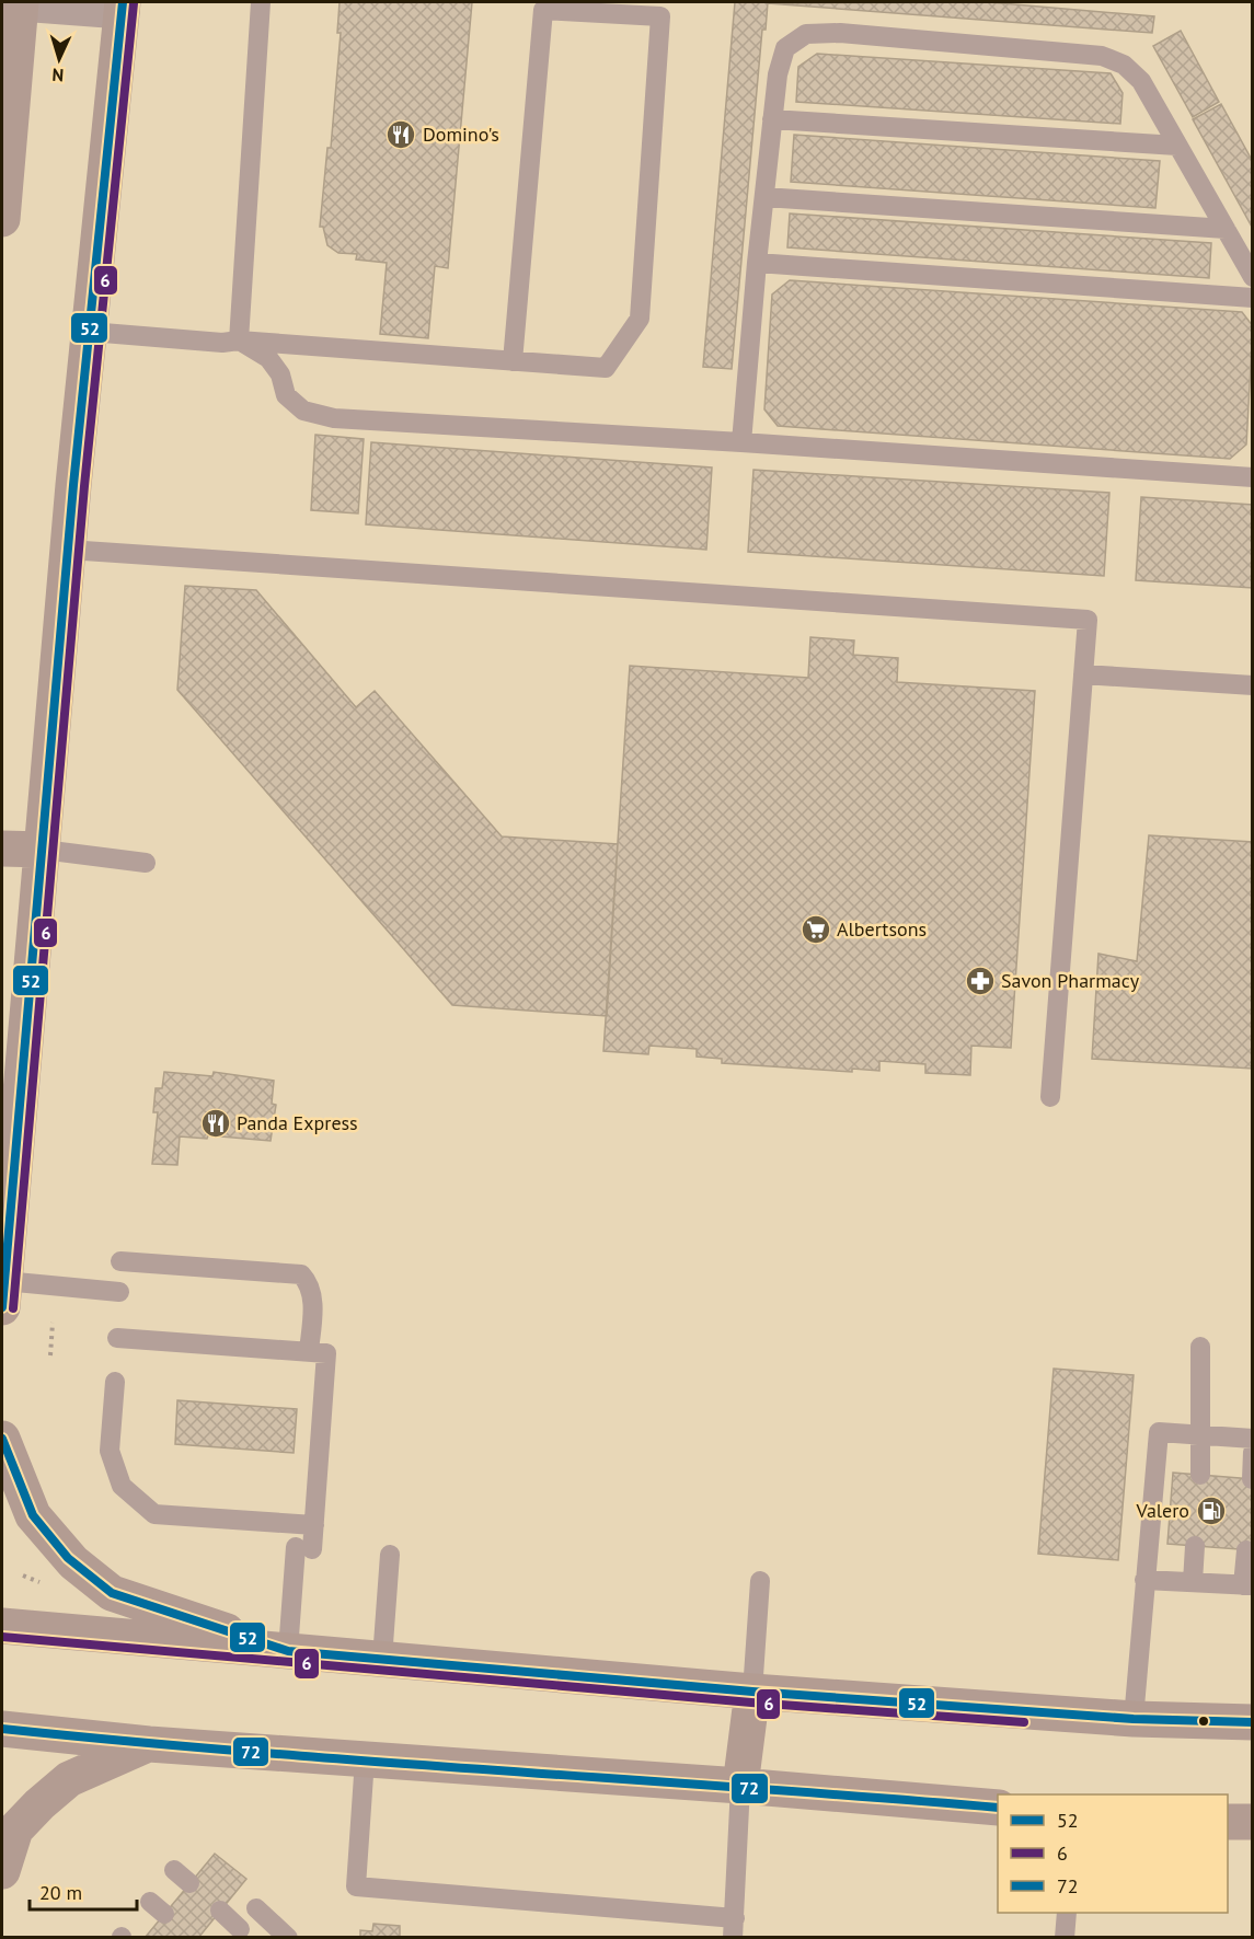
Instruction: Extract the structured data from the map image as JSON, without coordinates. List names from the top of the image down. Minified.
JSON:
{"places":{"restaurant":["Domino's","Panda Express"],"supermarket":["Albertsons"],"pharmacy":["Savon Pharmacy"],"fuel station":["Valero"]},"lines":["transit line 52","transit line 6","transit line 72"],"legend":["52","6","72"],"scale_bar":"20 m","north":"bottom"}
